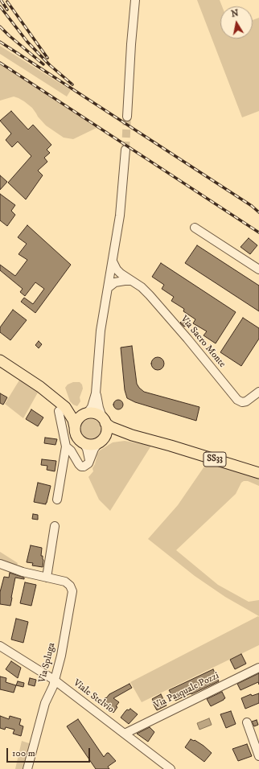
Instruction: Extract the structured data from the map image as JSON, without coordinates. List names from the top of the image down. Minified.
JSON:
{"streets":{"main road":["SS33"],"street":["Via Sacro Monte","Via Spluga","Via Pasquale Pozzi","Viale Stelvio"]},"crossings":[["Via Spluga","Viale Stelvio"],["Via Pasquale Pozzi","Viale Stelvio"]],"scale_bar":"100 m","north":"top"}
